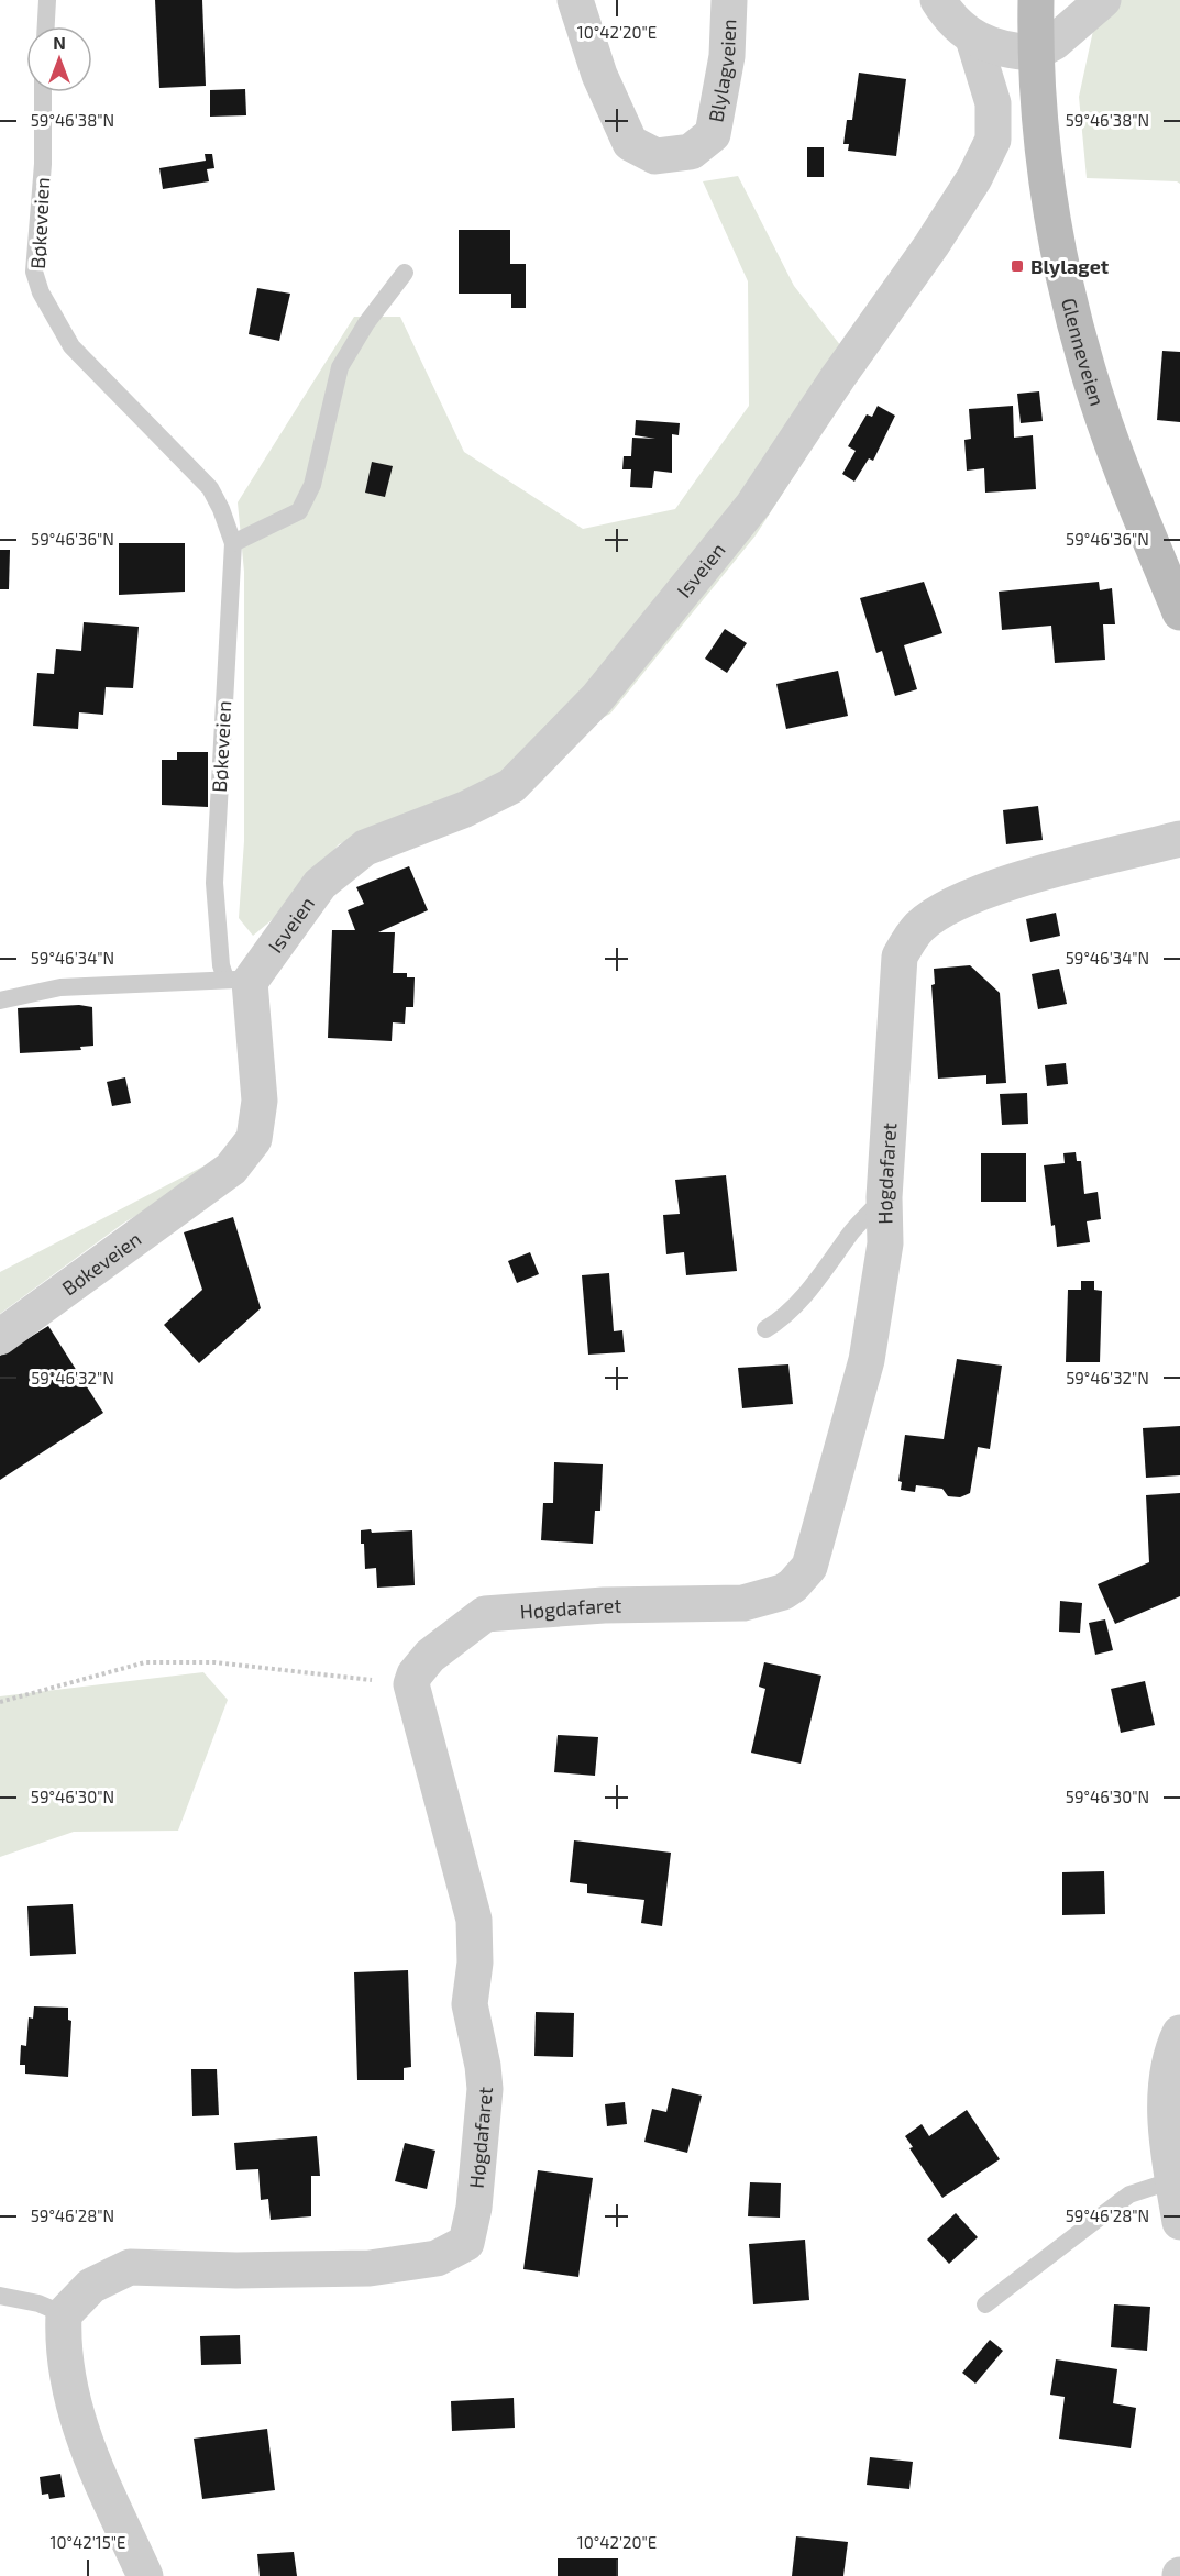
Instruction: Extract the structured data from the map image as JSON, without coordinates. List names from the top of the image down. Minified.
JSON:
{"streets":{"main road":["Glenneveien"],"street":["Blylagveien","Bøkeveien","Isveien","Høgdafaret"]},"crossings":[["Bøkeveien","Isveien"]],"places":{"transit":["Blylaget"]},"north":"top","coordinates":["10°42'20\"E","59°46'38\"N","59°46'36\"N","59°46'34\"N","59°46'32\"N","59°46'30\"N","59°46'28\"N","10°42'15\"E"]}
